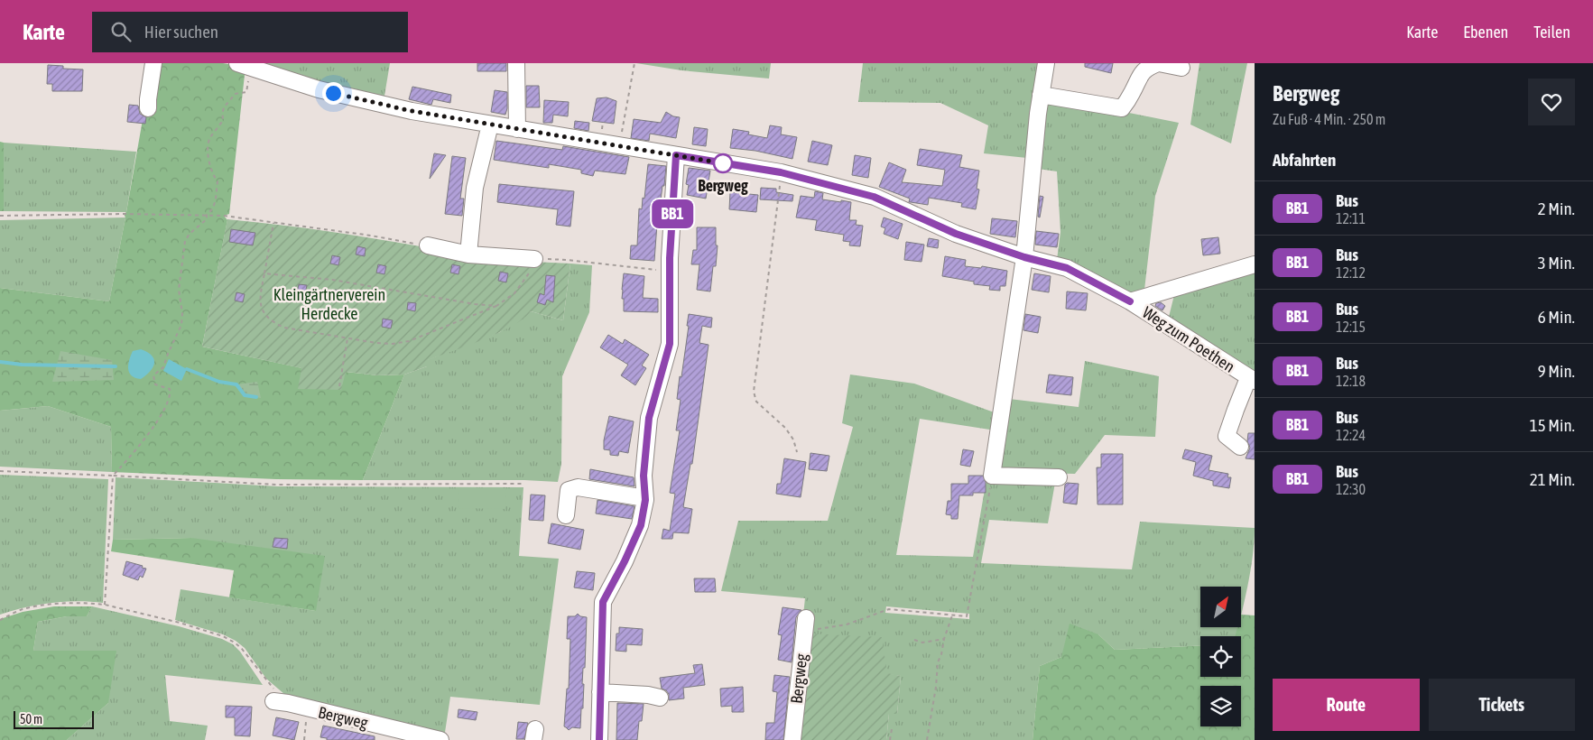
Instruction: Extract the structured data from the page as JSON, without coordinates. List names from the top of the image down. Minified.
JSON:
{"streets":{"street":["Weg zum Poethen","Bergweg"]},"parks":["Kleingärtnerverein Herdecke"],"places":["Bergweg"],"lines":["bus line BB1"],"scale_bar":"50 m","north":"top right","page":{"header":"Karte","search":"Hier suchen","nav":["Karte","Ebenen","Teilen"],"on_map":"BB1","heading":[["Bergweg","Zu Fuß · 4 Min. · 250 m"],"Abfahrten"],"list":[{"mark":"BB1","name":"Bus","note":"12:11","value":"2 Min."},{"mark":"BB1","name":"Bus","note":"12:12","value":"3 Min."},{"mark":"BB1","name":"Bus","note":"12:15","value":"6 Min."},{"mark":"BB1","name":"Bus","note":"12:18","value":"9 Min."},{"mark":"BB1","name":"Bus","note":"12:24","value":"15 Min."},{"mark":"BB1","name":"Bus","note":"12:30","value":"21 Min."}],"buttons":["Route","Tickets"],"scale":"50 m"}}
